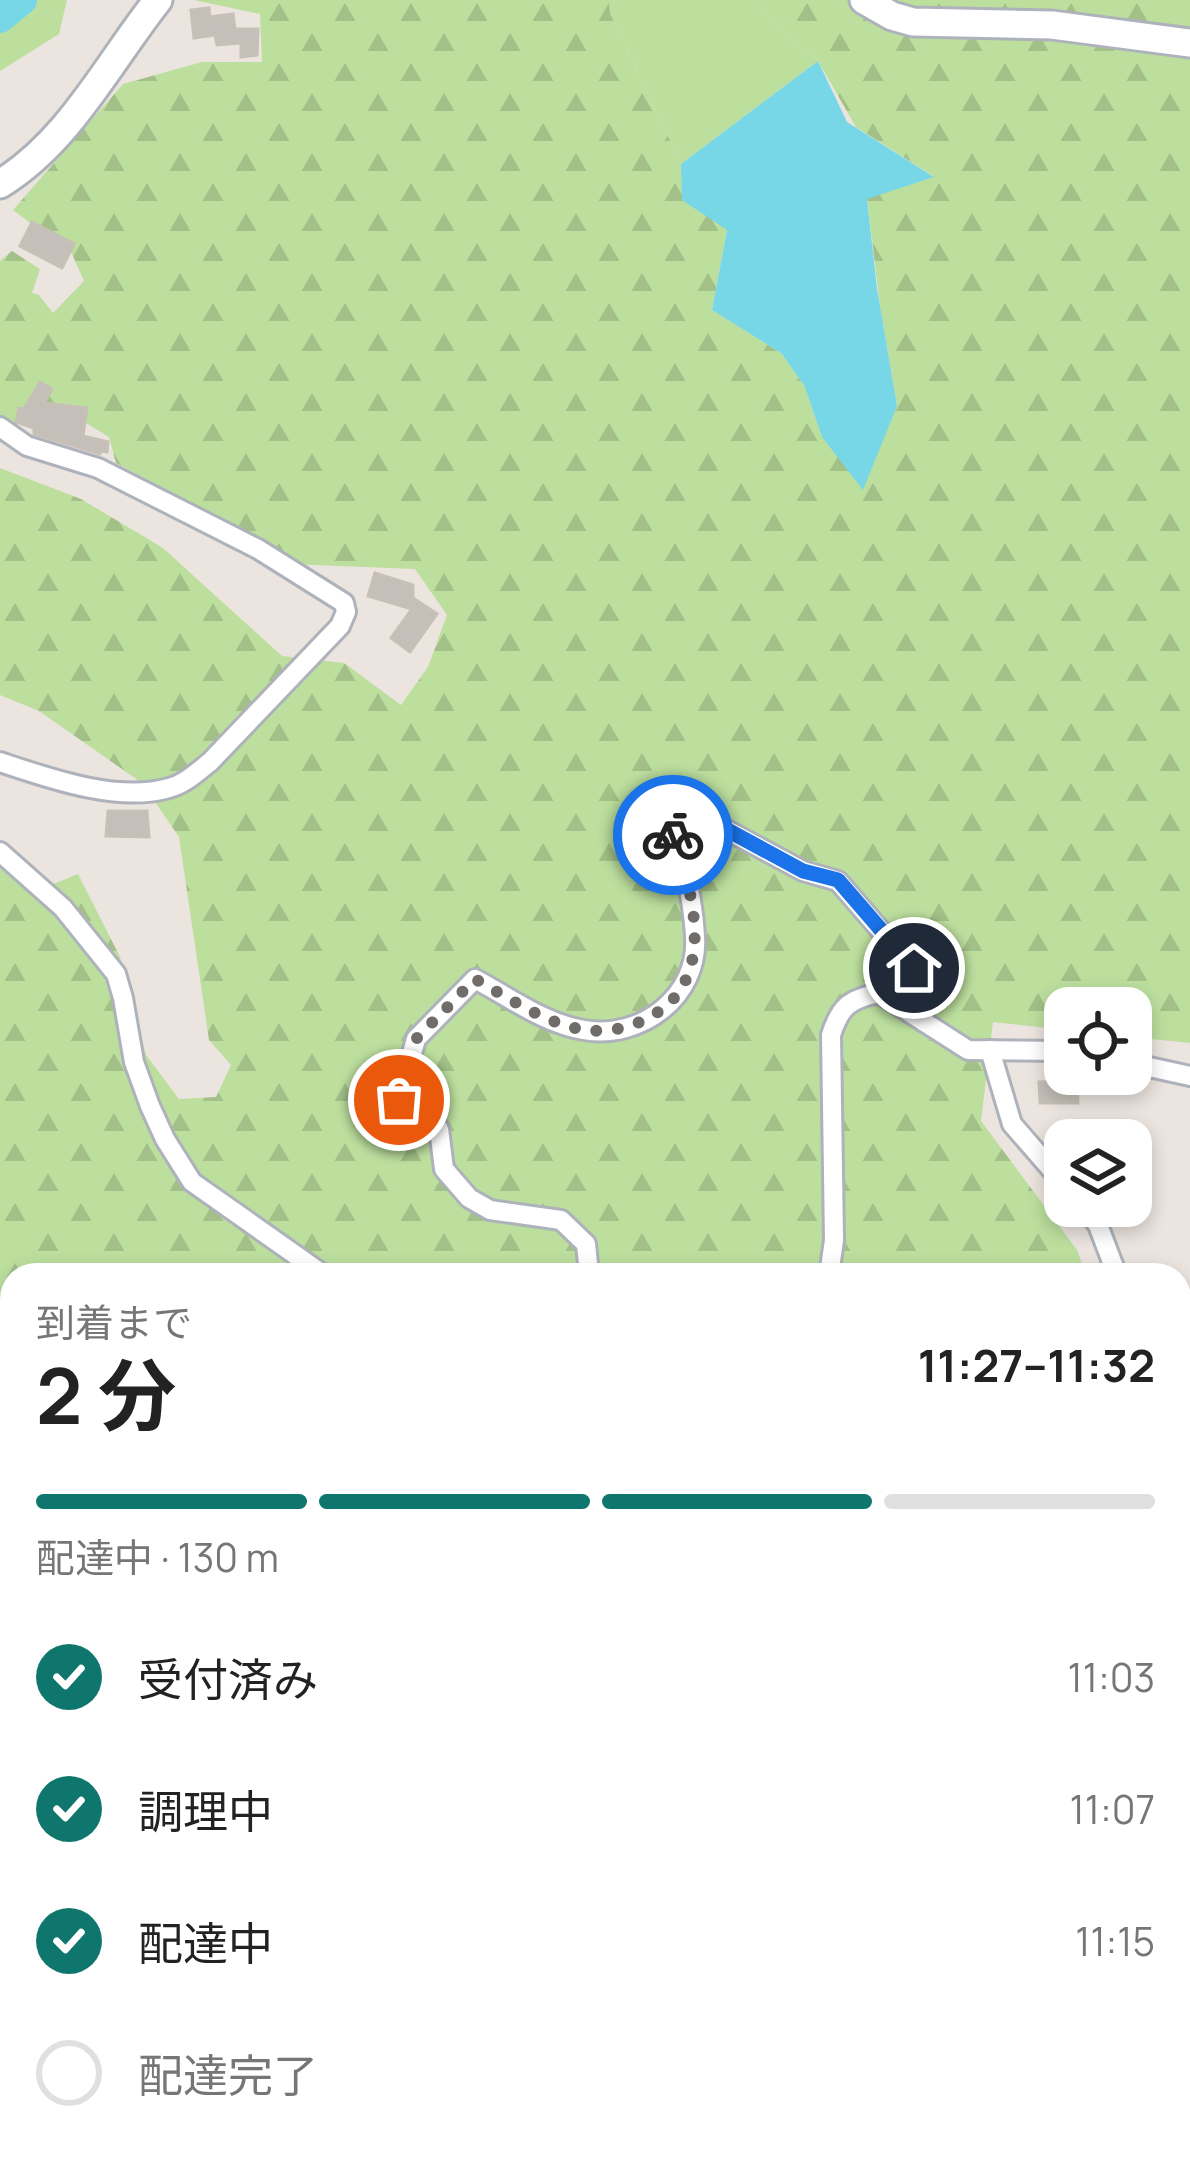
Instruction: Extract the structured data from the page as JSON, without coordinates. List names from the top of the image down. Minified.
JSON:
{"page":{"heading":["2 分","到着まで","11:27–11:32"],"bar":"配達中 · 130 m","list":[["受付済み","11:03"],["調理中","11:07"],["配達中","11:15"],"配達完了"]}}
